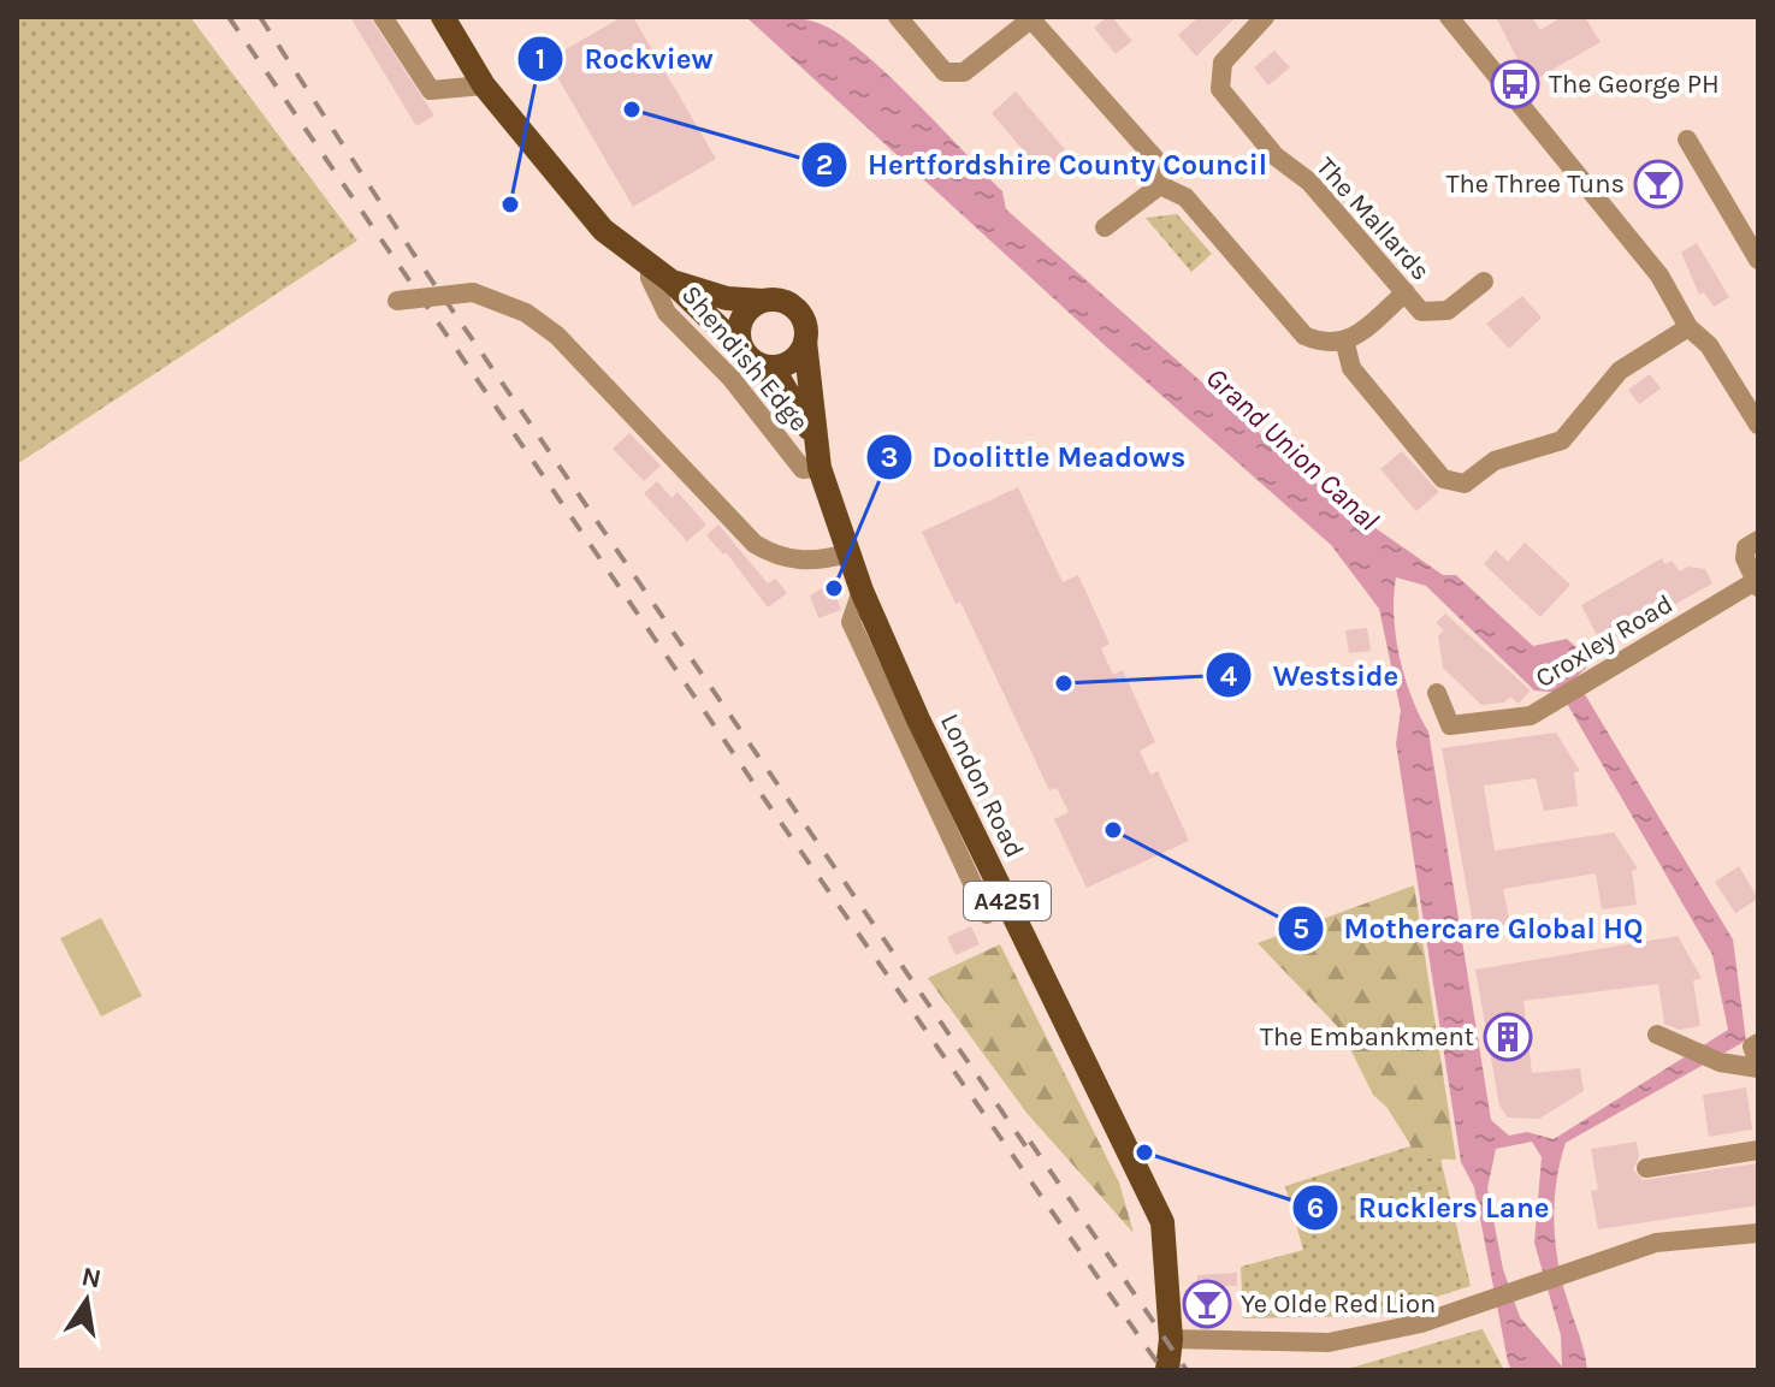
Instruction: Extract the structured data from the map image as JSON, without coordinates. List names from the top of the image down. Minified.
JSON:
{"streets":{"main road":["London Road","A4251"],"street":["The Mallards","Shendish Edge","Croxley Road"]},"crossings":[["Shendish Edge","London Road"],["London Road","A4251"]],"water":["Grand Union Canal"],"places":{"bus stop":["The George PH"],"other":["Hertfordshire County Council","Rockview","Doolittle Meadows","Westside","Mothercare Global HQ","Rucklers Lane"],"bar":["The Three Tuns","Ye Olde Red Lion"],"building":["The Embankment"]},"north":"top"}
